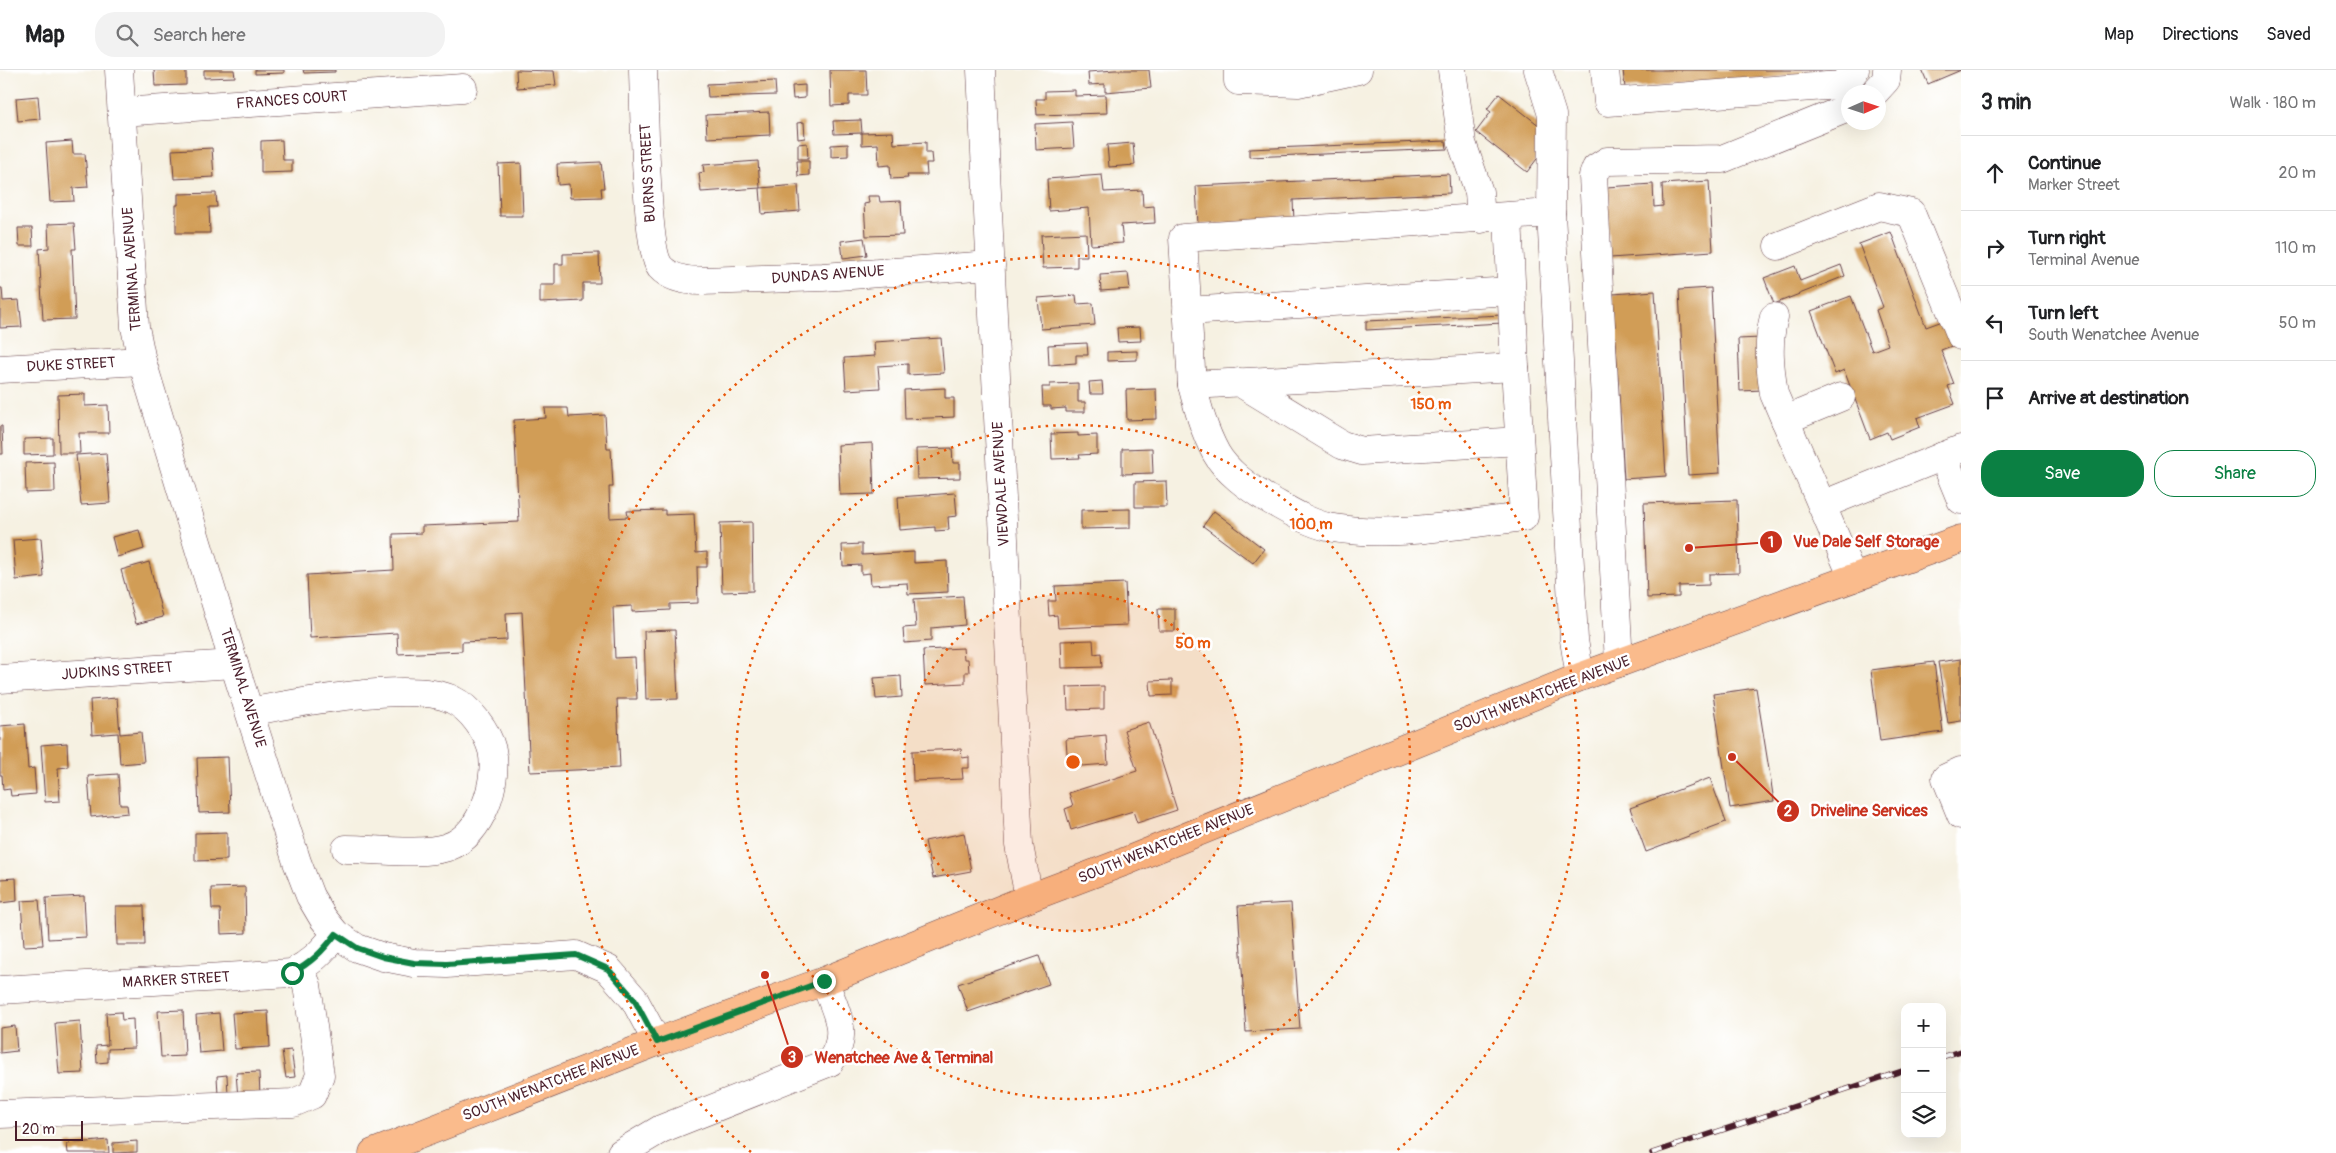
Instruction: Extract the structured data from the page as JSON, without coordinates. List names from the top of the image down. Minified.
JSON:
{"streets":{"main road":["SOUTH WENATCHEE AVENUE"],"street":["FRANCES COURT","BURNS STREET","TERMINAL AVENUE","DUNDAS AVENUE","DUKE STREET","VIEWDALE AVENUE","JUDKINS STREET","MARKER STREET"]},"crossings":[["FRANCES COURT","TERMINAL AVENUE"],["BURNS STREET","DUNDAS AVENUE"],["TERMINAL AVENUE","DUKE STREET"],["TERMINAL AVENUE","JUDKINS STREET"],["TERMINAL AVENUE","SOUTH WENATCHEE AVENUE"],["TERMINAL AVENUE","MARKER STREET"],["DUNDAS AVENUE","VIEWDALE AVENUE"],["VIEWDALE AVENUE","SOUTH WENATCHEE AVENUE"]],"places":["Vue Dale Self Storage","Driveline Services","Wenatchee Ave & Terminal"],"scale_bar":"20 m","north":"right","page":{"header":"Map","search":"Search here","nav":["Map","Directions","Saved"],"heading":["3 min","Walk · 180 m"],"list":[["Continue","Marker Street","20 m"],["Turn right","Terminal Avenue","110 m"],["Turn left","South Wenatchee Avenue","50 m"],"Arrive at destination"],"buttons":["Save","Share"],"map_buttons":["+","−"],"scale":"20 m"},"rings":["150 m","100 m","50 m"]}
